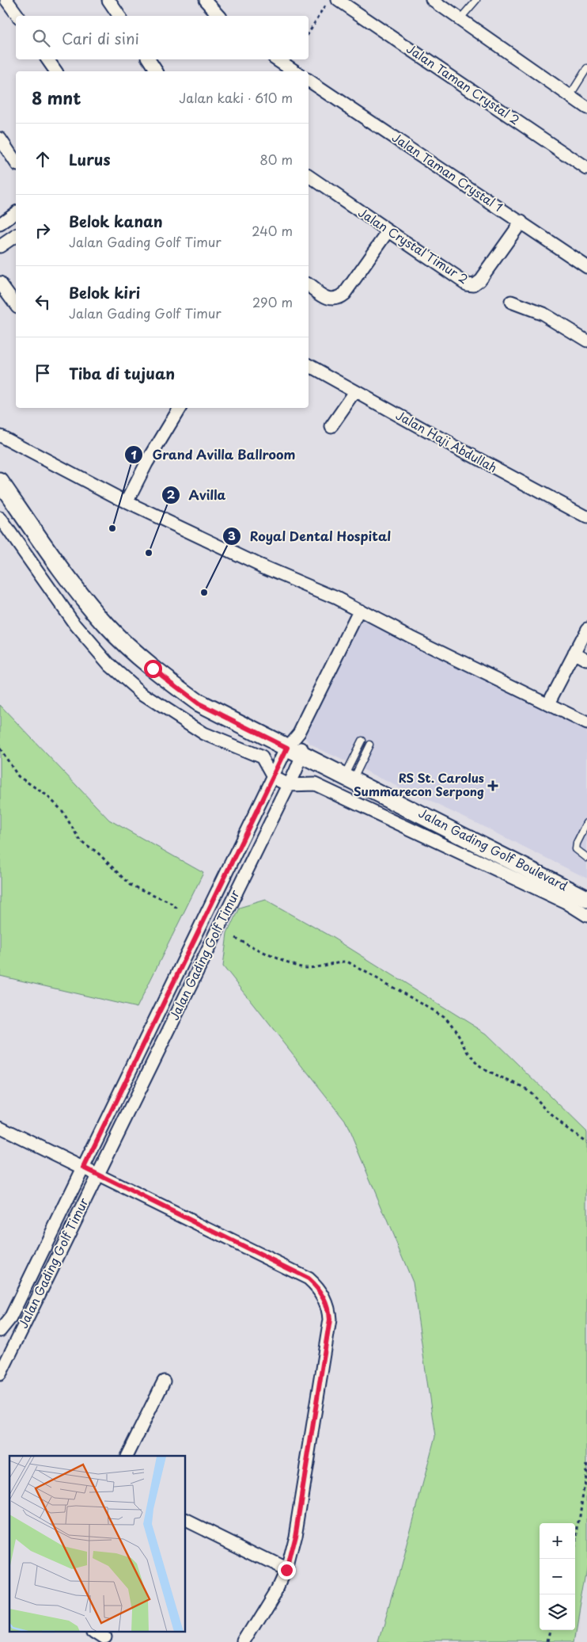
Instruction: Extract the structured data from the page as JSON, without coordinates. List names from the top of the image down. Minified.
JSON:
{"streets":{"main road":["Jalan Gading Golf Boulevard"],"street":["Jalan Taman Crystal 2","Jalan Taman Crystal 1","Jalan Crystal Timur 2","Jalan Haji Abdullah","Jalan Gading Golf Timur"]},"crossings":[["Jalan Taman Crystal 1","Jalan Crystal Timur 2"],["Jalan Gading Golf Boulevard","Jalan Gading Golf Timur"]],"places":{"other":["Grand Avilla Ballroom","Avilla","Royal Dental Hospital"],"health":["RS St. Carolus Summarecon Serpong"]},"page":{"search":"Cari di sini","heading":["8 mnt","Jalan kaki · 610 m"],"list":[["Lurus","80 m"],["Belok kanan","Jalan Gading Golf Timur","240 m"],["Belok kiri","Jalan Gading Golf Timur","290 m"],"Tiba di tujuan"],"map_buttons":["+","−"]}}
